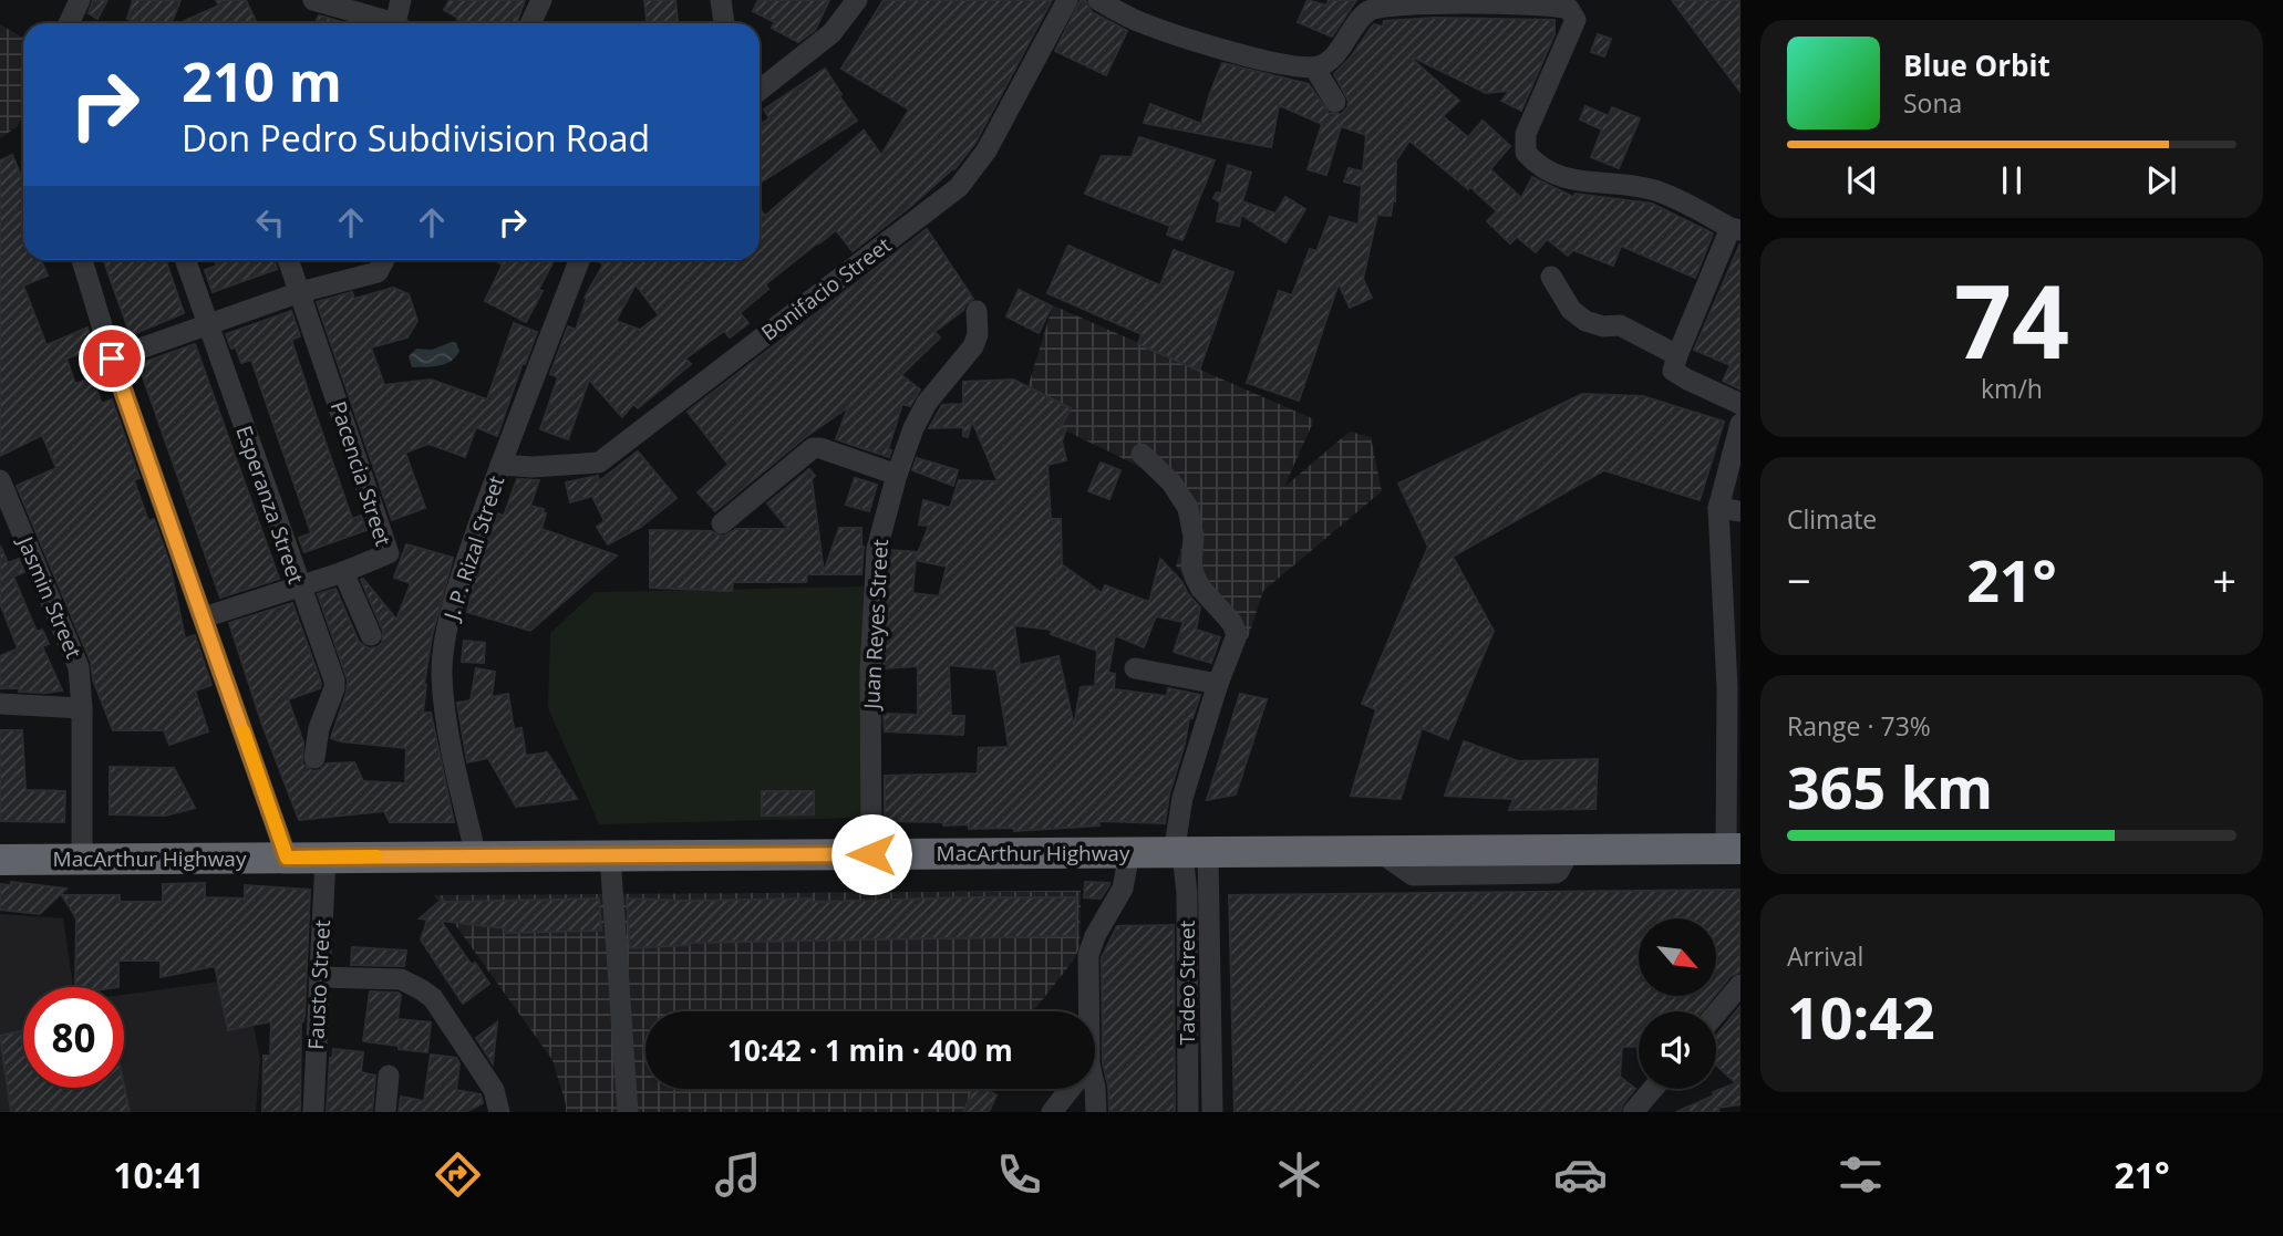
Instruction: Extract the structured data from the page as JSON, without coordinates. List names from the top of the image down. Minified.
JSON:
{"streets":{"highway":["MacArthur Highway"],"street":["Bonifacio Street","Pacencia Street","Esperanza Street","J. P. Rizal Street","Jasmin Street","Juan Reyes Street","Tadeo Street","Fausto Street"]},"crossings":[["Bonifacio Street","J. P. Rizal Street"],["Pacencia Street","Esperanza Street"],["J. P. Rizal Street","MacArthur Highway"],["Jasmin Street","MacArthur Highway"],["Juan Reyes Street","MacArthur Highway"],["MacArthur Highway","Tadeo Street"],["MacArthur Highway","Fausto Street"]],"north":"bottom right","page":{"turn":["210 m","Don Pedro Subdivision Road"],"song":["Blue Orbit","Sona"],"tile":[["74","km/h"],"Climate",["Range · 73%","365 km"],["Arrival","10:42"]],"heat":["−","21°","+"],"limit":"80","trip":"10:42 · 1 min · 400 m","tabs":["10:41","21°"]}}
